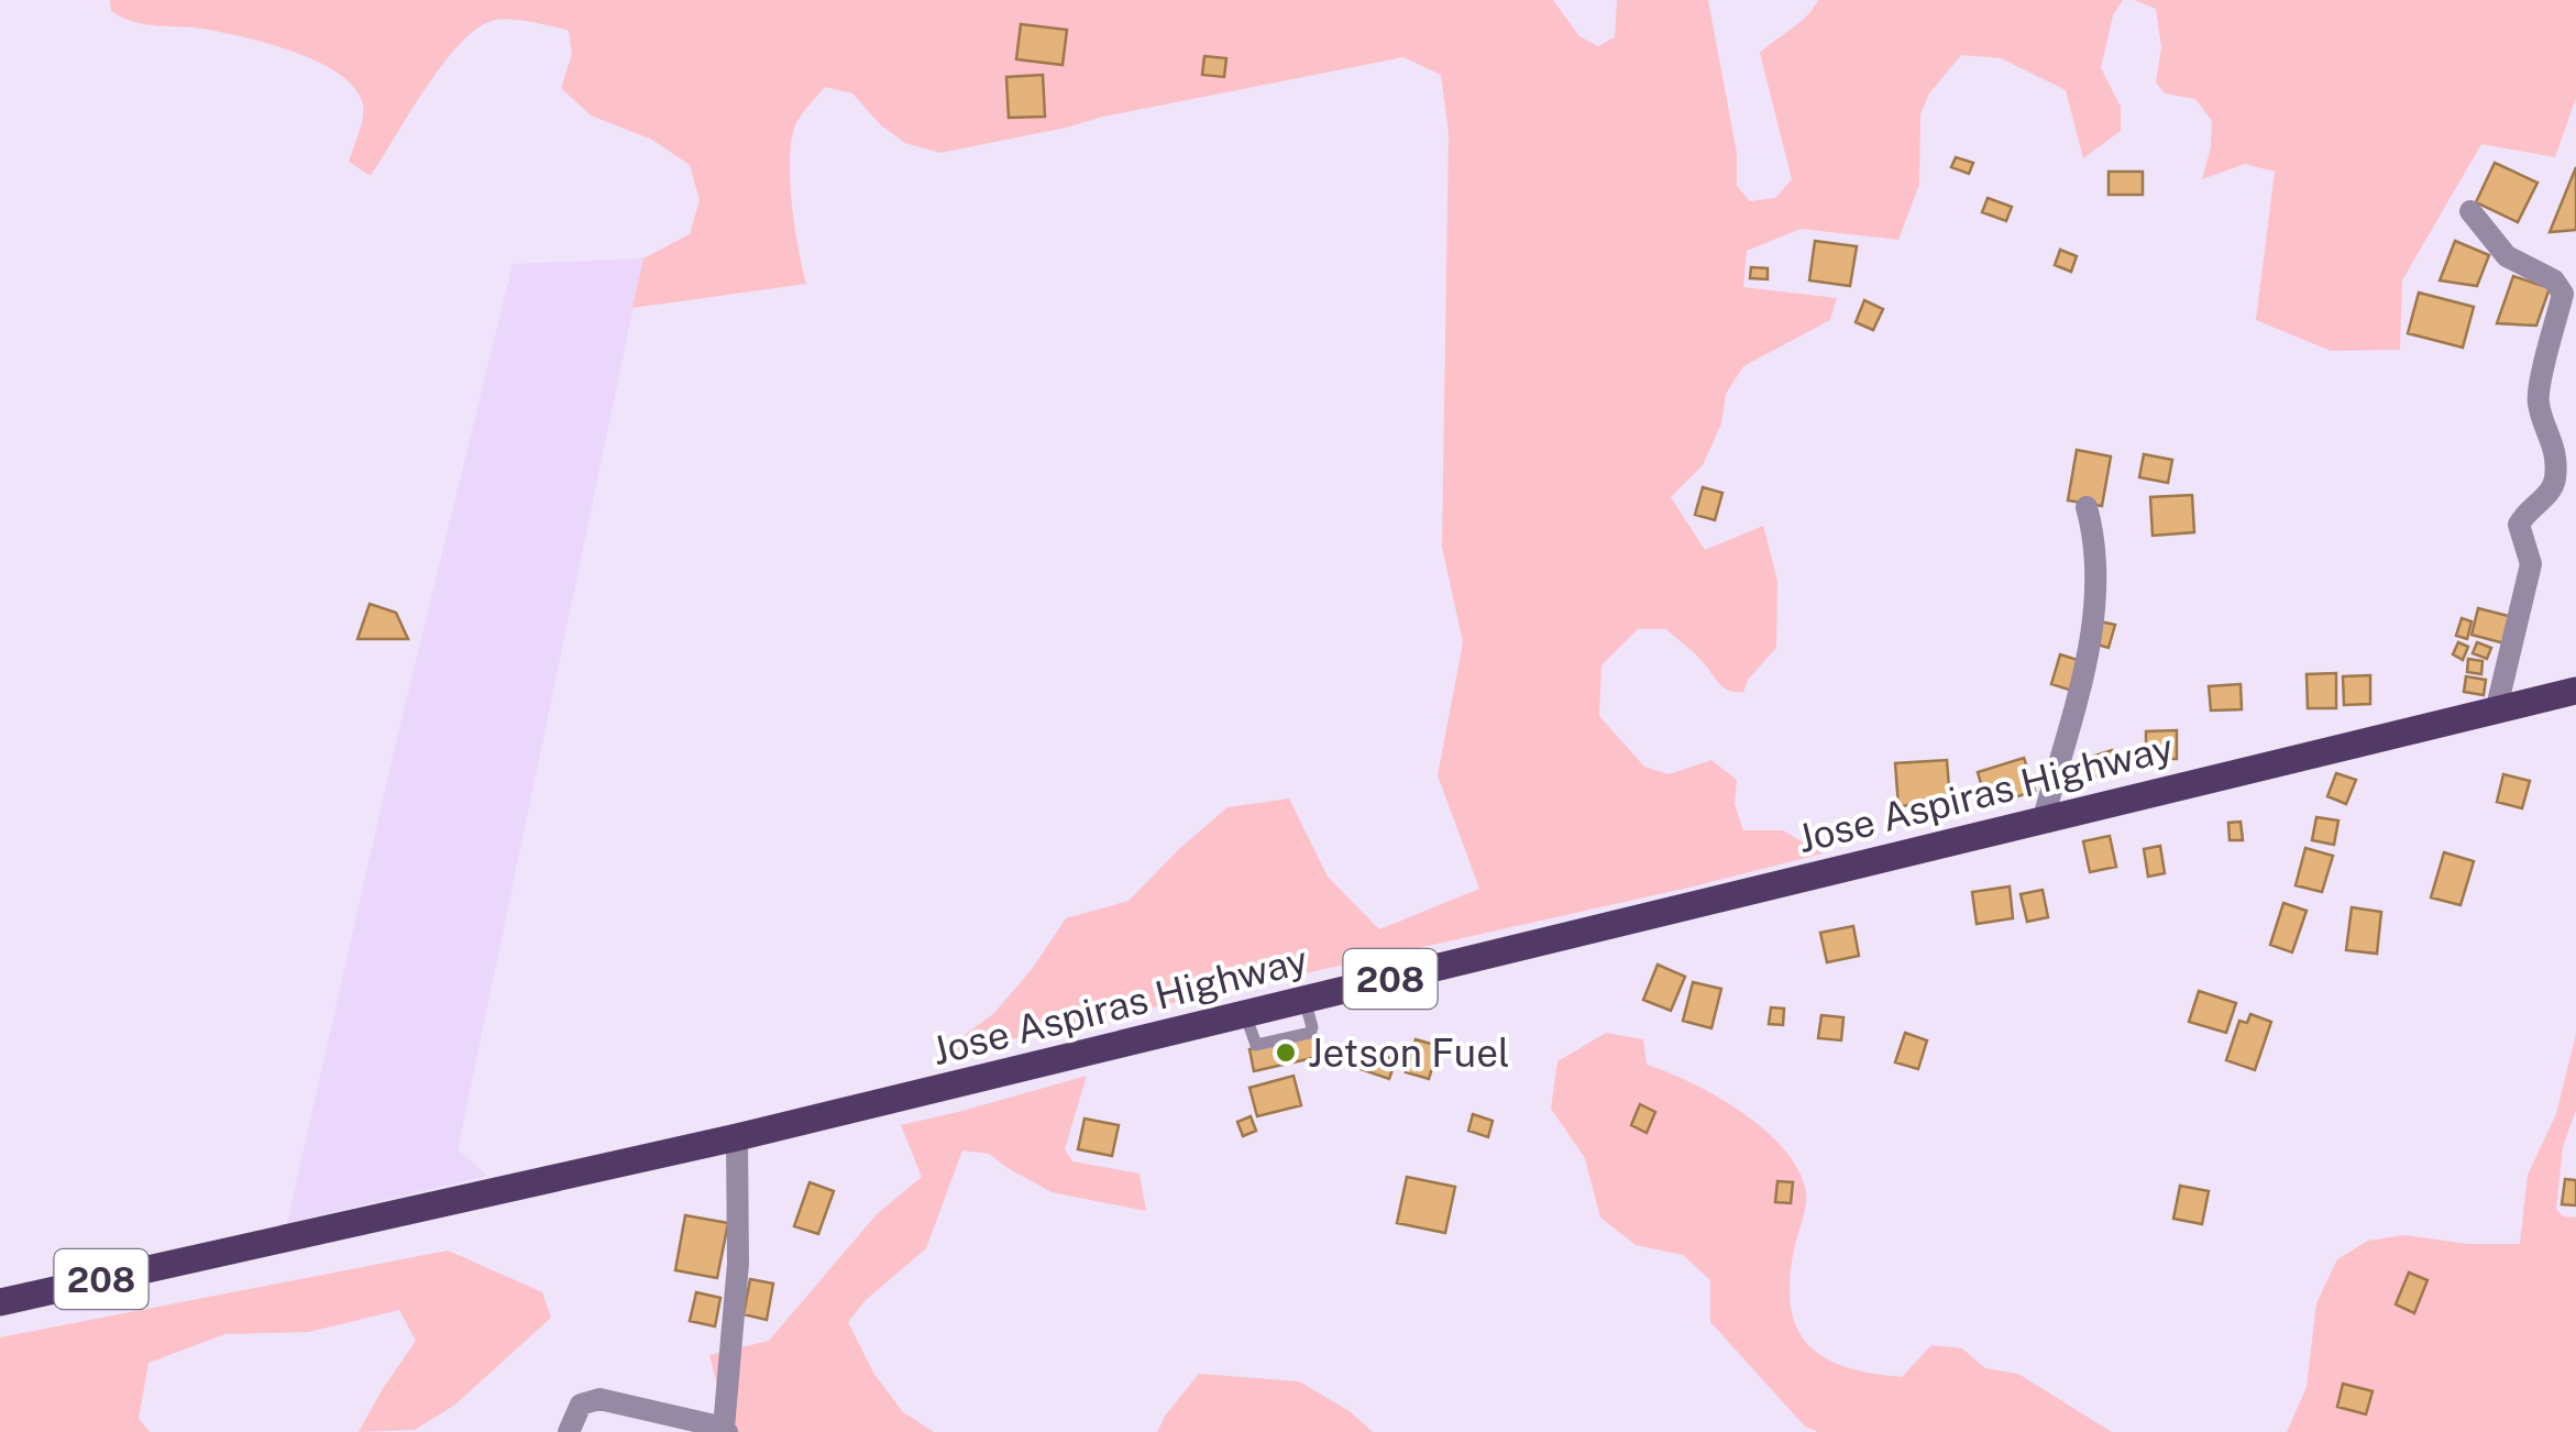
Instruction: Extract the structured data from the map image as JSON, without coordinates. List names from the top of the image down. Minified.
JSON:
{"streets":{"main road":["Jose Aspiras Highway","208"]},"places":["Jetson Fuel"]}
